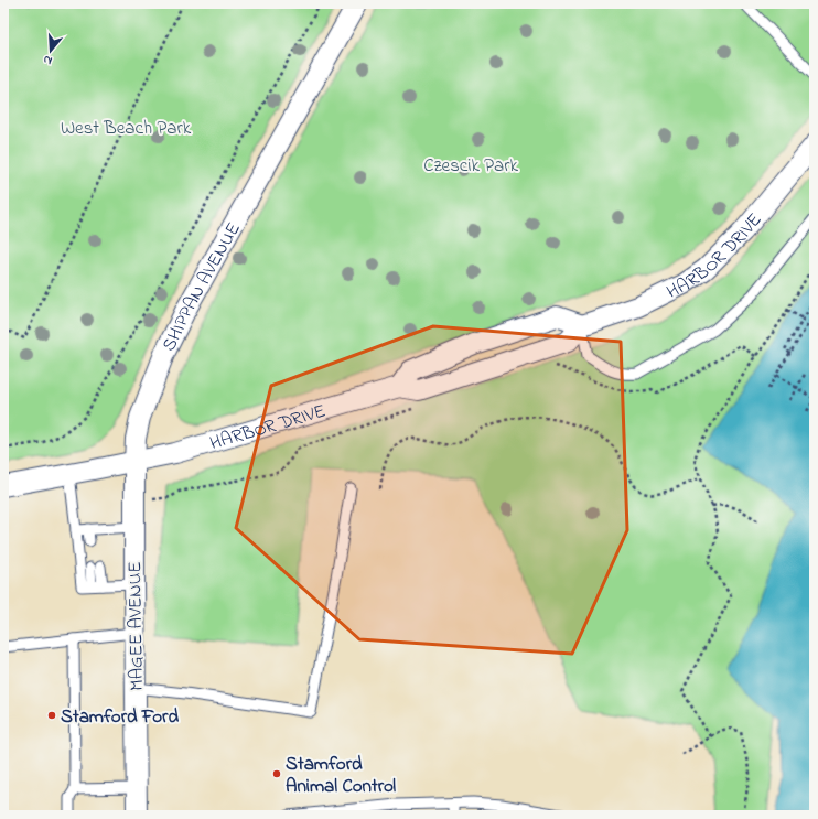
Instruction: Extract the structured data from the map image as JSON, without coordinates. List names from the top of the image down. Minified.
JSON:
{"streets":{"street":["HARBOR DRIVE","SHIPPAN AVENUE","MAGEE AVENUE"]},"crossings":[["HARBOR DRIVE","SHIPPAN AVENUE"],["HARBOR DRIVE","MAGEE AVENUE"],["SHIPPAN AVENUE","MAGEE AVENUE"]],"parks":["West Beach Park","Czescik Park"],"places":["Stamford Ford","Stamford Animal Control"],"north":"bottom"}
